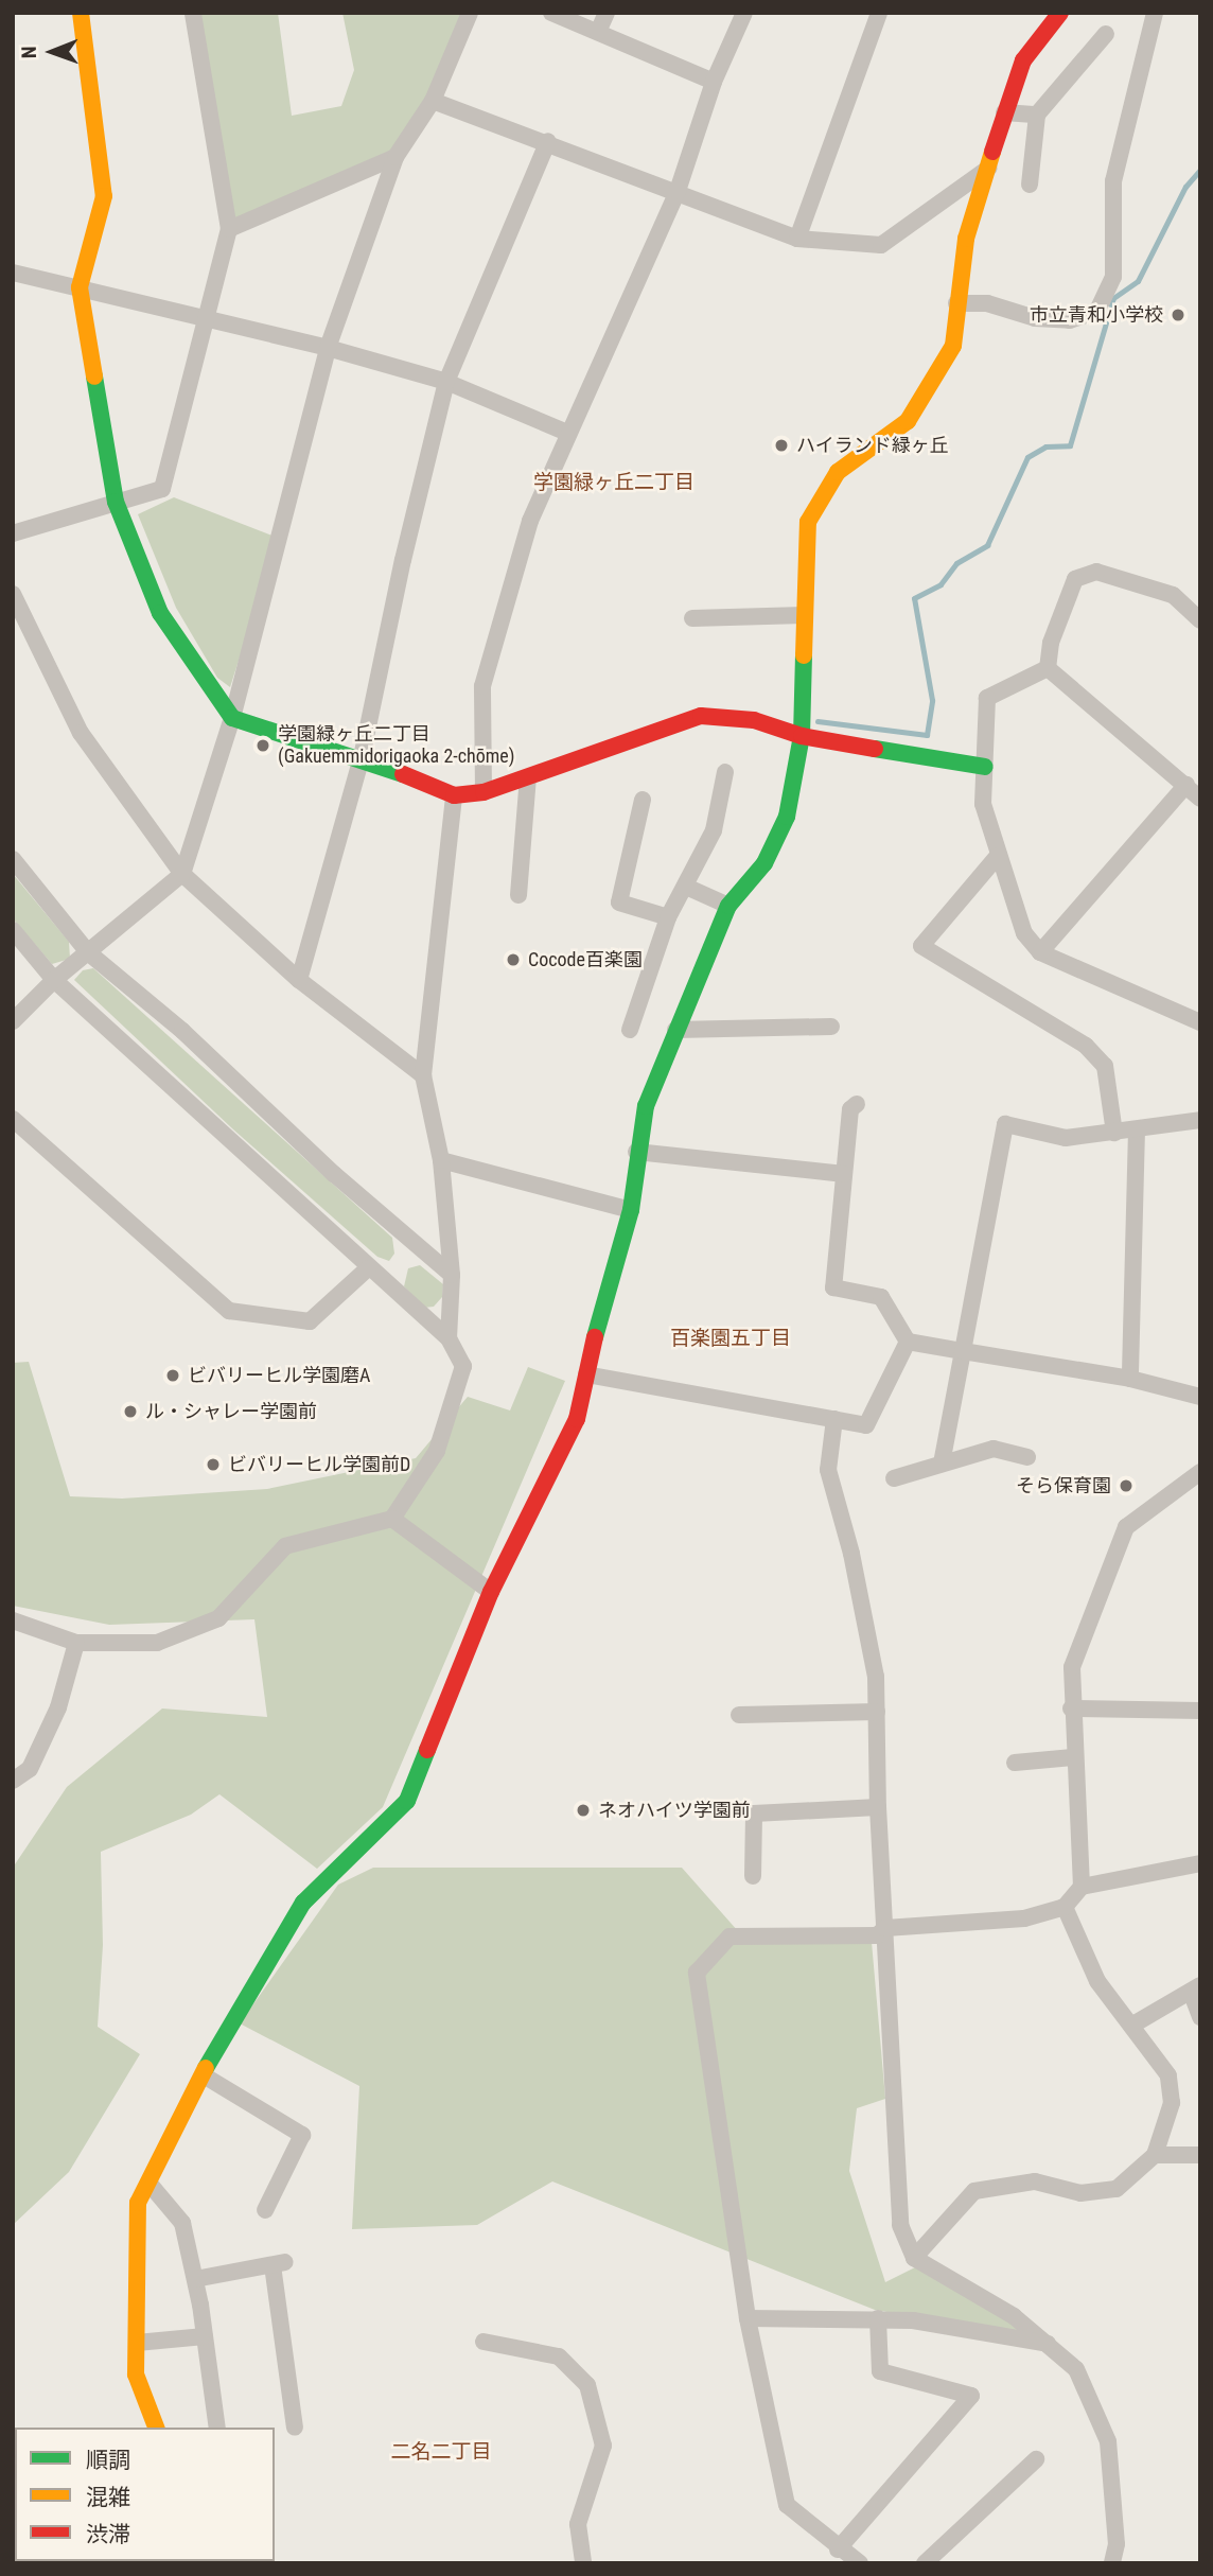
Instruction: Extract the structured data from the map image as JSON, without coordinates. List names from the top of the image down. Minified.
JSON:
{"districts":["学園緑ヶ丘二丁目","百楽園五丁目","二名二丁目"],"places":["市立青和小学校","ハイランド緑ヶ丘","学園緑ヶ丘二丁目 (Gakuemmidorigaoka 2-chōme)","Cocode百楽園","ビバリーヒル学園磨A","ル・シャレー学園前","ビバリーヒル学園前D","そら保育園","ネオハイツ学園前"],"legend":["順調","混雑","渋滞"],"north":"left"}
